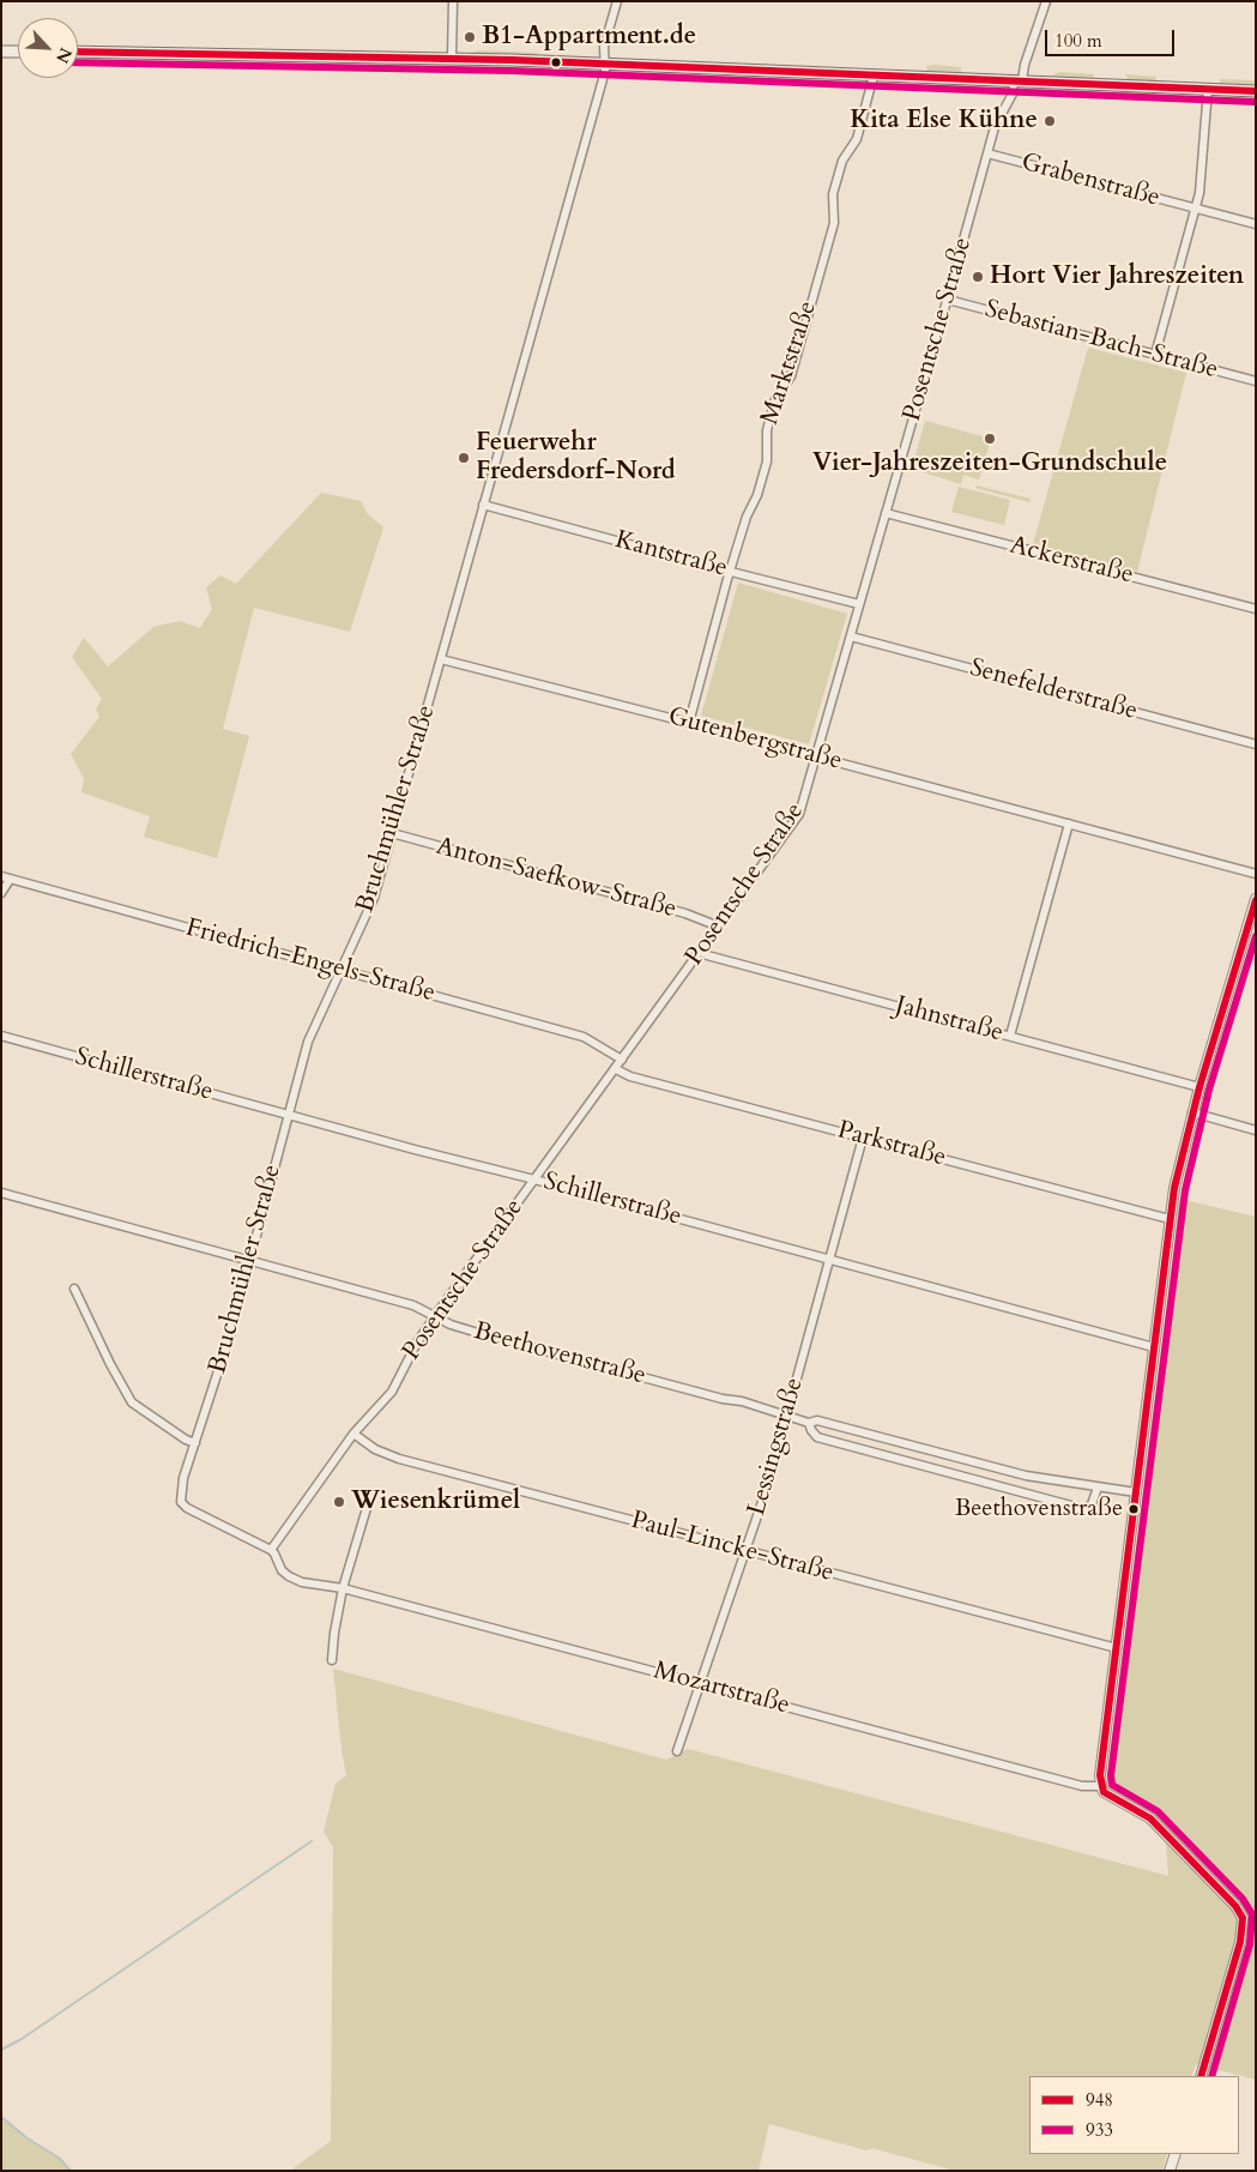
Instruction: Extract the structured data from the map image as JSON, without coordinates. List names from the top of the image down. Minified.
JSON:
{"streets":{"street":["Grabenstraße","Posentsche Straße","Sebastian-Bach-Straße","Marktstraße","Kantstraße","Ackerstraße","Senefelderstraße","Gutenbergstraße","Bruchmühler Straße","Anton-Saefkow-Straße","Friedrich-Engels-Straße","Jahnstraße","Schillerstraße","Parkstraße","Beethovenstraße","Lessingstraße","Paul-Lincke-Straße","Mozartstraße"]},"crossings":[["Grabenstraße","Posentsche Straße"],["Grabenstraße","Sebastian-Bach-Straße"],["Posentsche Straße","Sebastian-Bach-Straße"],["Posentsche Straße","Kantstraße"],["Posentsche Straße","Ackerstraße"],["Posentsche Straße","Senefelderstraße"],["Posentsche Straße","Gutenbergstraße"],["Posentsche Straße","Bruchmühler Straße"],["Posentsche Straße","Anton-Saefkow-Straße"],["Posentsche Straße","Friedrich-Engels-Straße"],["Posentsche Straße","Jahnstraße"],["Posentsche Straße","Schillerstraße"],["Posentsche Straße","Parkstraße"],["Posentsche Straße","Beethovenstraße"],["Posentsche Straße","Paul-Lincke-Straße"],["Marktstraße","Kantstraße"],["Marktstraße","Gutenbergstraße"],["Kantstraße","Bruchmühler Straße"],["Gutenbergstraße","Bruchmühler Straße"],["Bruchmühler Straße","Anton-Saefkow-Straße"],["Bruchmühler Straße","Friedrich-Engels-Straße"],["Bruchmühler Straße","Schillerstraße"],["Bruchmühler Straße","Beethovenstraße"],["Schillerstraße","Lessingstraße"],["Parkstraße","Lessingstraße"],["Beethovenstraße","Lessingstraße"],["Lessingstraße","Paul-Lincke-Straße"],["Lessingstraße","Mozartstraße"]],"places":["B1-Appartment.de","Kita Else Kühne","Hort Vier Jahreszeiten","Vier-Jahreszeiten-Grundschule","Feuerwehr Fredersdorf-Nord","Wiesenkrümel","Beethovenstraße"],"lines":["transit line 948","transit line 933"],"legend":["948","933"],"scale_bar":"100 m","north":"bottom right"}
